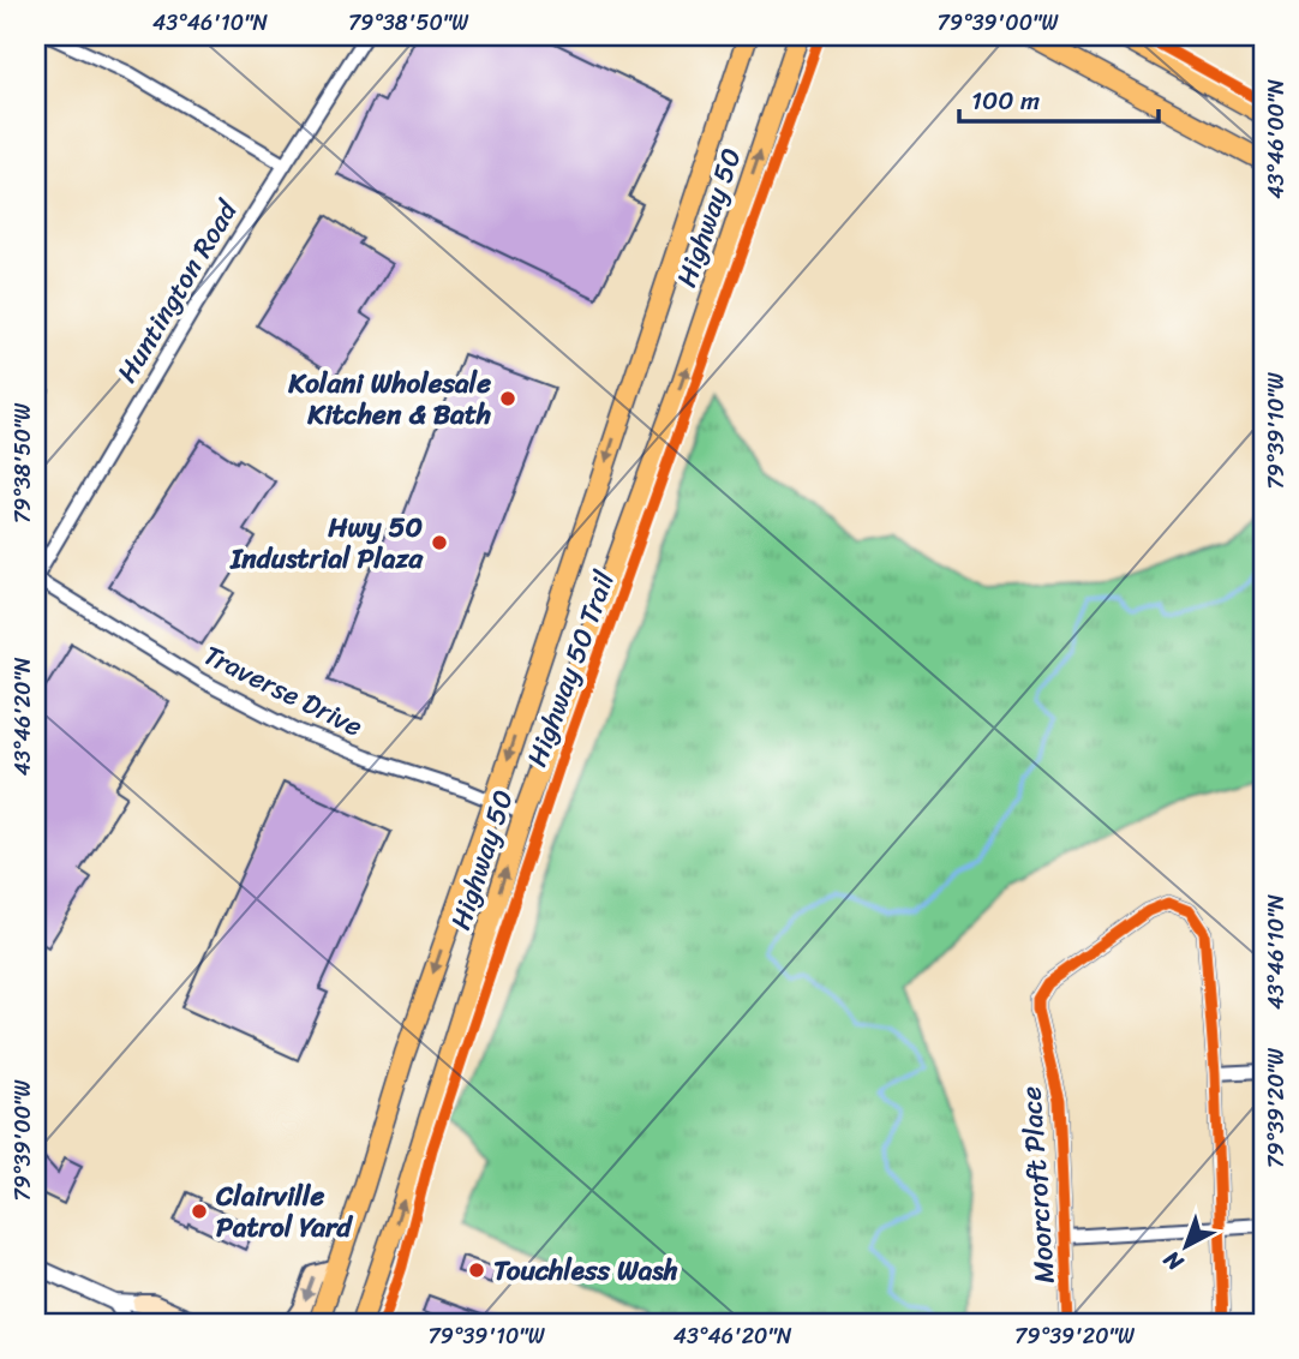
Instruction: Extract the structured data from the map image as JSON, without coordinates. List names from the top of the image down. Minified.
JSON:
{"streets":{"main road":["Highway 50"],"street":["Huntington Road","Traverse Drive","Moorcroft Place"],"cycle path":["Highway 50 Trail"]},"crossings":[["Highway 50","Traverse Drive"],["Huntington Road","Traverse Drive"]],"places":["Kolani Wholesale Kitchen & Bath","Hwy 50 Industrial Plaza","Clairville Patrol Yard","Touchless Wash"],"scale_bar":"100 m","north":"bottom left","coordinates":["43°46'10\"N","79°38'50\"W","79°39'00\"W","43°46'00\"N","79°39'10\"W","43°46'20\"N","79°39'20\"W"]}
